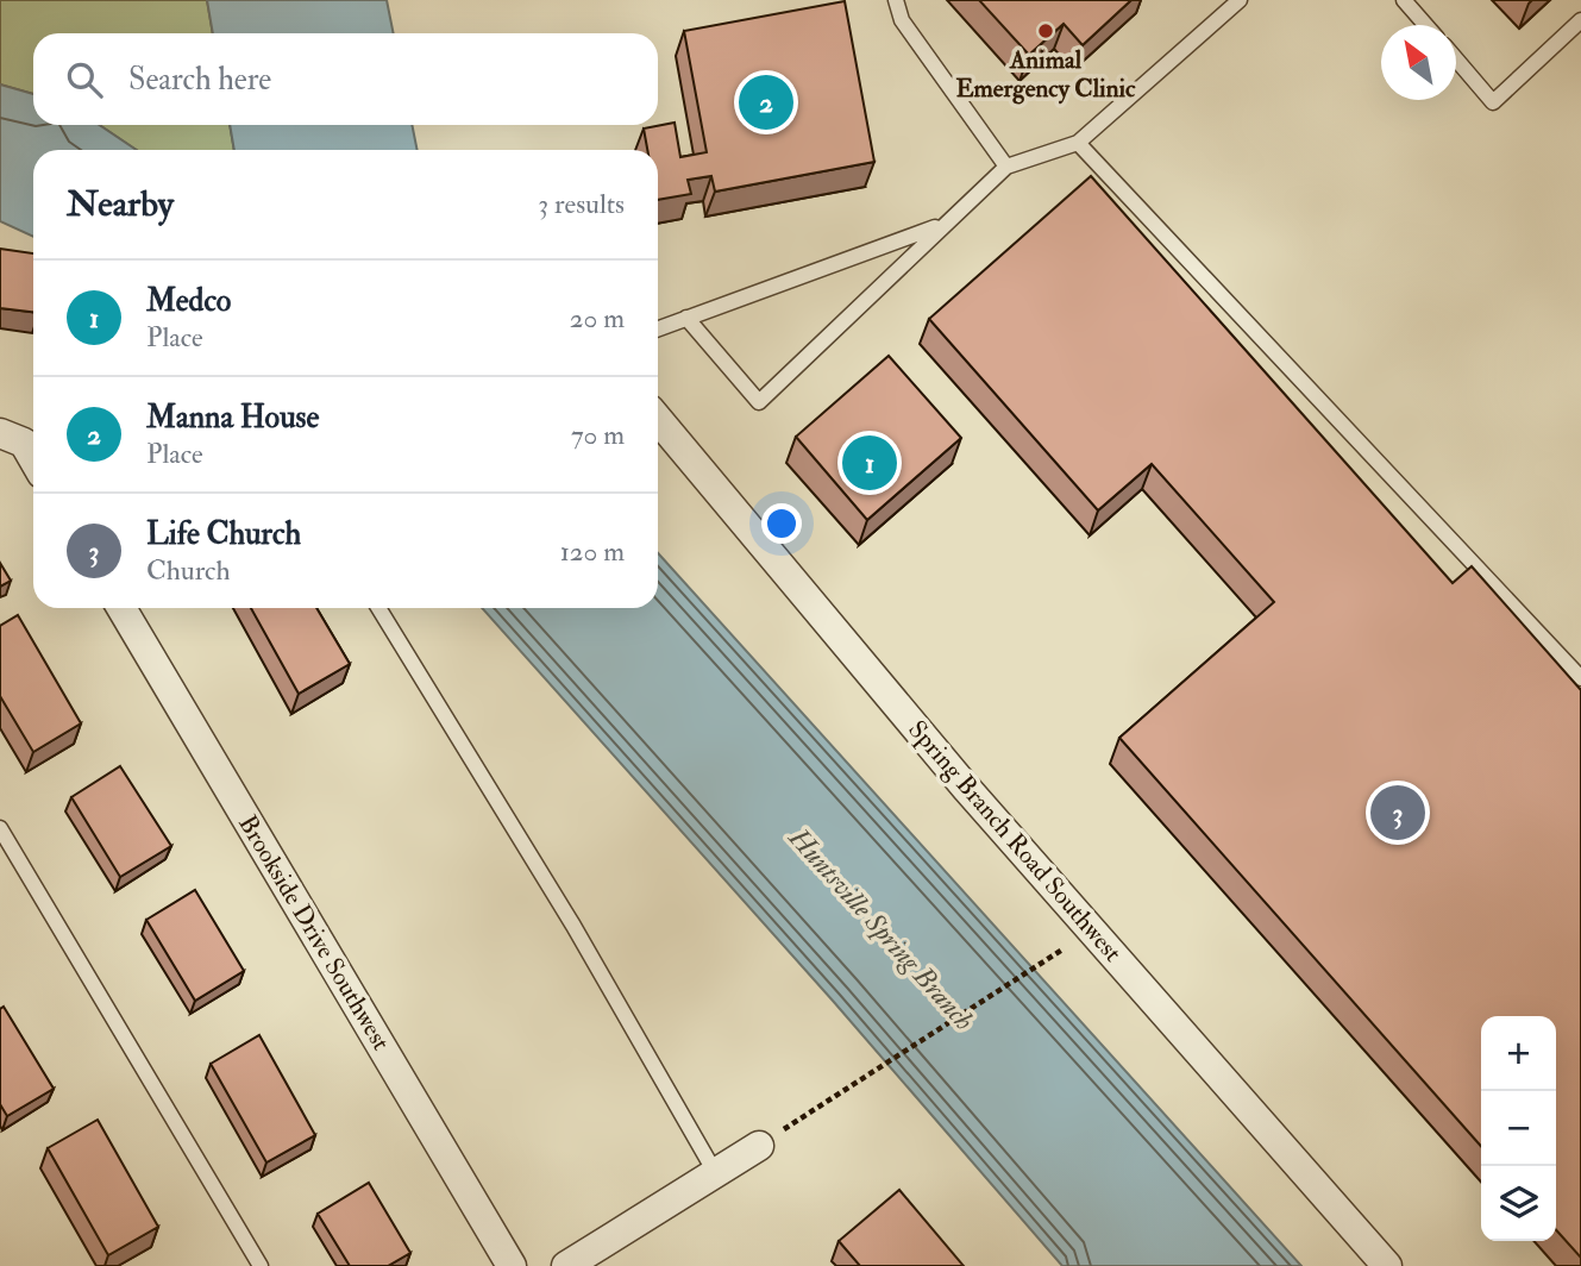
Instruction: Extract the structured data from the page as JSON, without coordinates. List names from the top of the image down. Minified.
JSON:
{"streets":{"street":["Spring Branch Road Southwest","Brookside Drive Southwest"]},"water":["Huntsville Spring Branch"],"places":["Animal Emergency Clinic"],"north":"top left","page":{"search":"Search here","pins":["2","1","3"],"heading":["Nearby","3 results"],"list":[{"mark":"1","name":"Medco","note":"Place","value":"20 m"},{"mark":"2","name":"Manna House","note":"Place","value":"70 m"},{"mark":"3","name":"Life Church","note":"Church","value":"120 m"}],"map_buttons":["+","−"]}}
